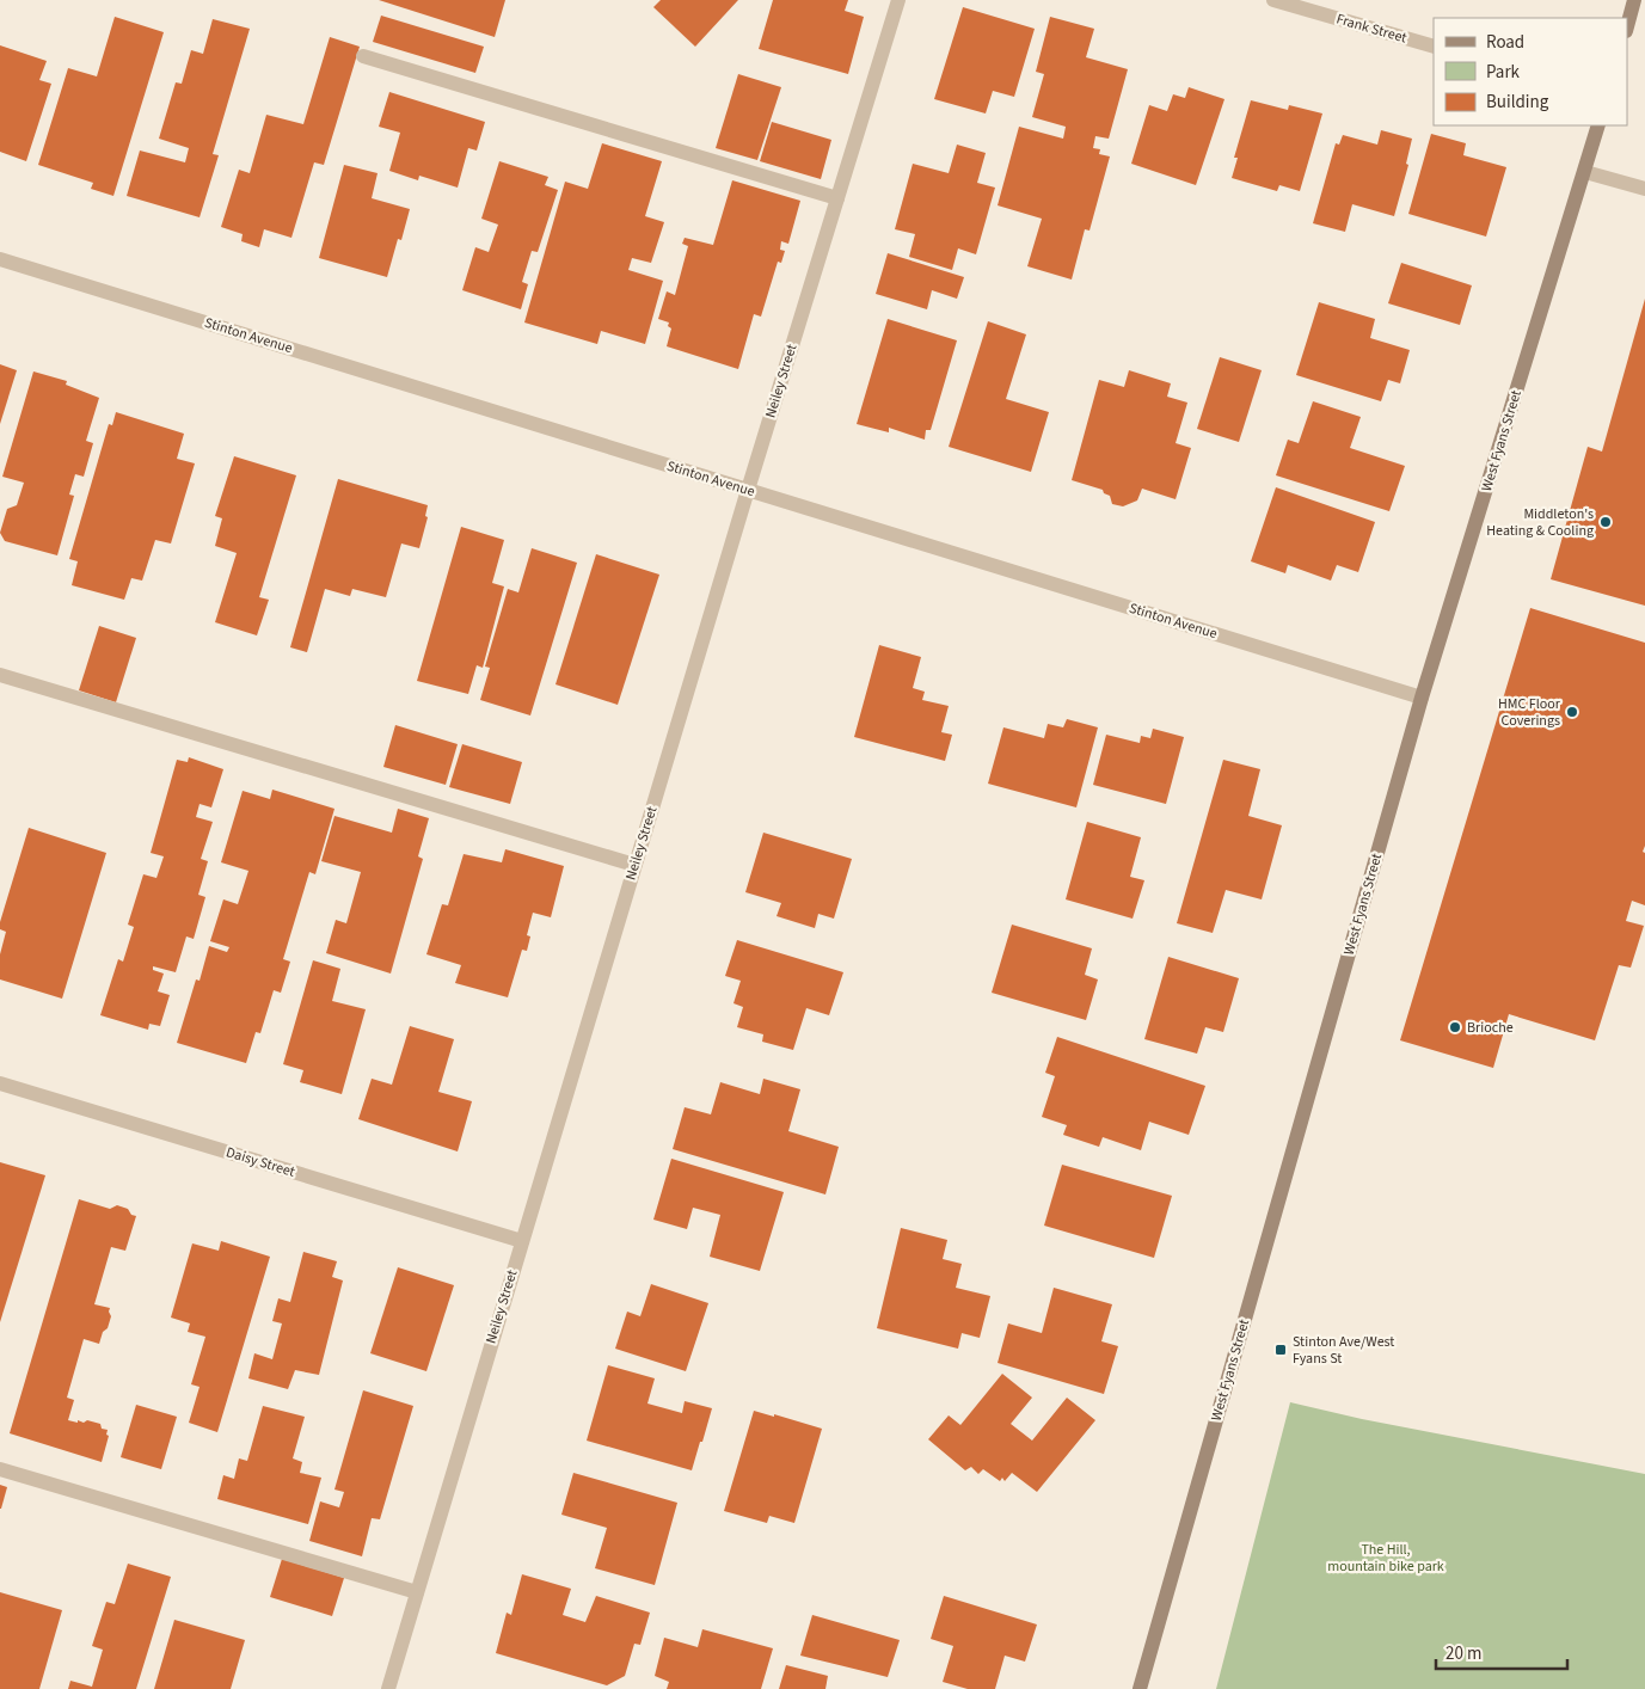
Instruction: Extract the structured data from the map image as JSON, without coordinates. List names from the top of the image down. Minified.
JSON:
{"streets":{"main road":["West Fyans Street"],"street":["Frank Street","Stinton Avenue","Neiley Street","Daisy Street"]},"crossings":[["Stinton Avenue","Neiley Street"],["Stinton Avenue","West Fyans Street"],["Neiley Street","Daisy Street"]],"parks":["The Hill, mountain bike park"],"places":{"other":["Middleton's Heating & Cooling","HMC Floor Coverings","Brioche"],"transit":["Stinton Ave/West Fyans St"]},"legend":["Road","Park","Building"],"scale_bar":"20 m"}
